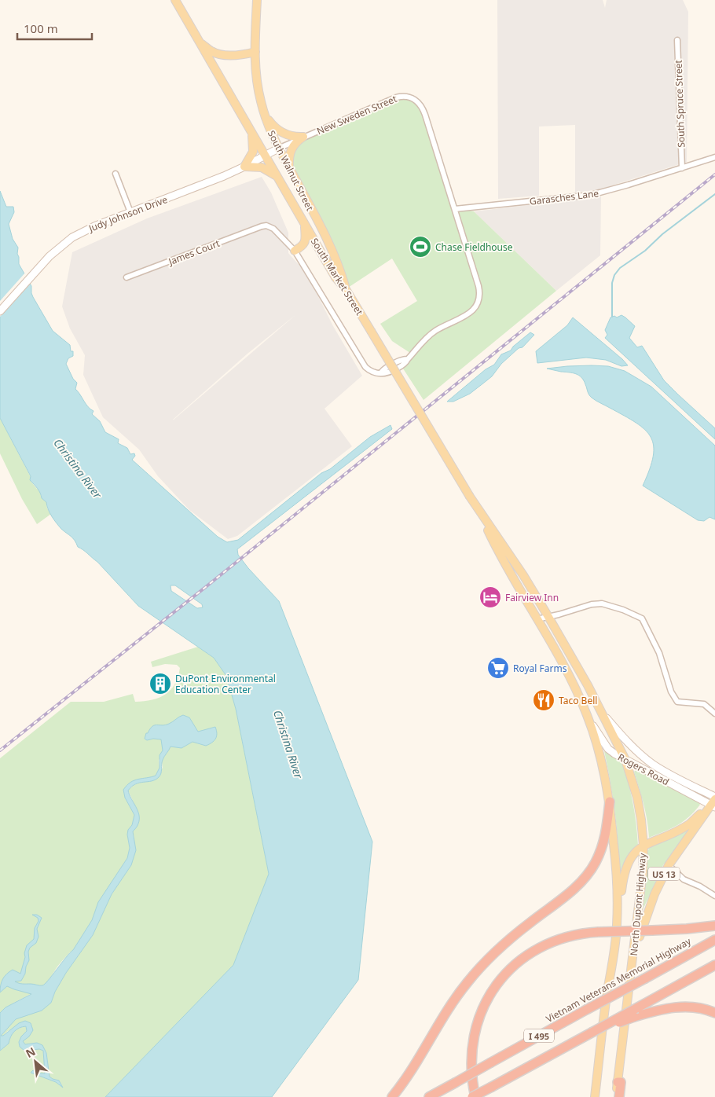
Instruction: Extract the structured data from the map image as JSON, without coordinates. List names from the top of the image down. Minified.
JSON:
{"streets":{"highway":["Vietnam Veterans Memorial Highway","I 495"],"main road":["South Walnut Street","South Market Street","US 13","North Dupont Highway"],"street":["South Spruce Street","New Sweden Street","Garasches Lane","Judy Johnson Drive","James Court","Rogers Road"]},"crossings":[["South Spruce Street","Garasches Lane"],["New Sweden Street","South Walnut Street"],["New Sweden Street","Garasches Lane"],["New Sweden Street","Judy Johnson Drive"],["South Walnut Street","Judy Johnson Drive"],["South Walnut Street","South Market Street"],["Judy Johnson Drive","South Market Street"],["South Market Street","Rogers Road"],["South Market Street","North Dupont Highway"],["Rogers Road","US 13"],["Rogers Road","North Dupont Highway"],["US 13","North Dupont Highway"]],"water":["Christina River"],"places":{"sports":["Chase Fieldhouse"],"hotel":["Fairview Inn"],"supermarket":["Royal Farms"],"building":["DuPont Environmental Education Center"],"restaurant":["Taco Bell"]},"scale_bar":"100 m","north":"top left"}
